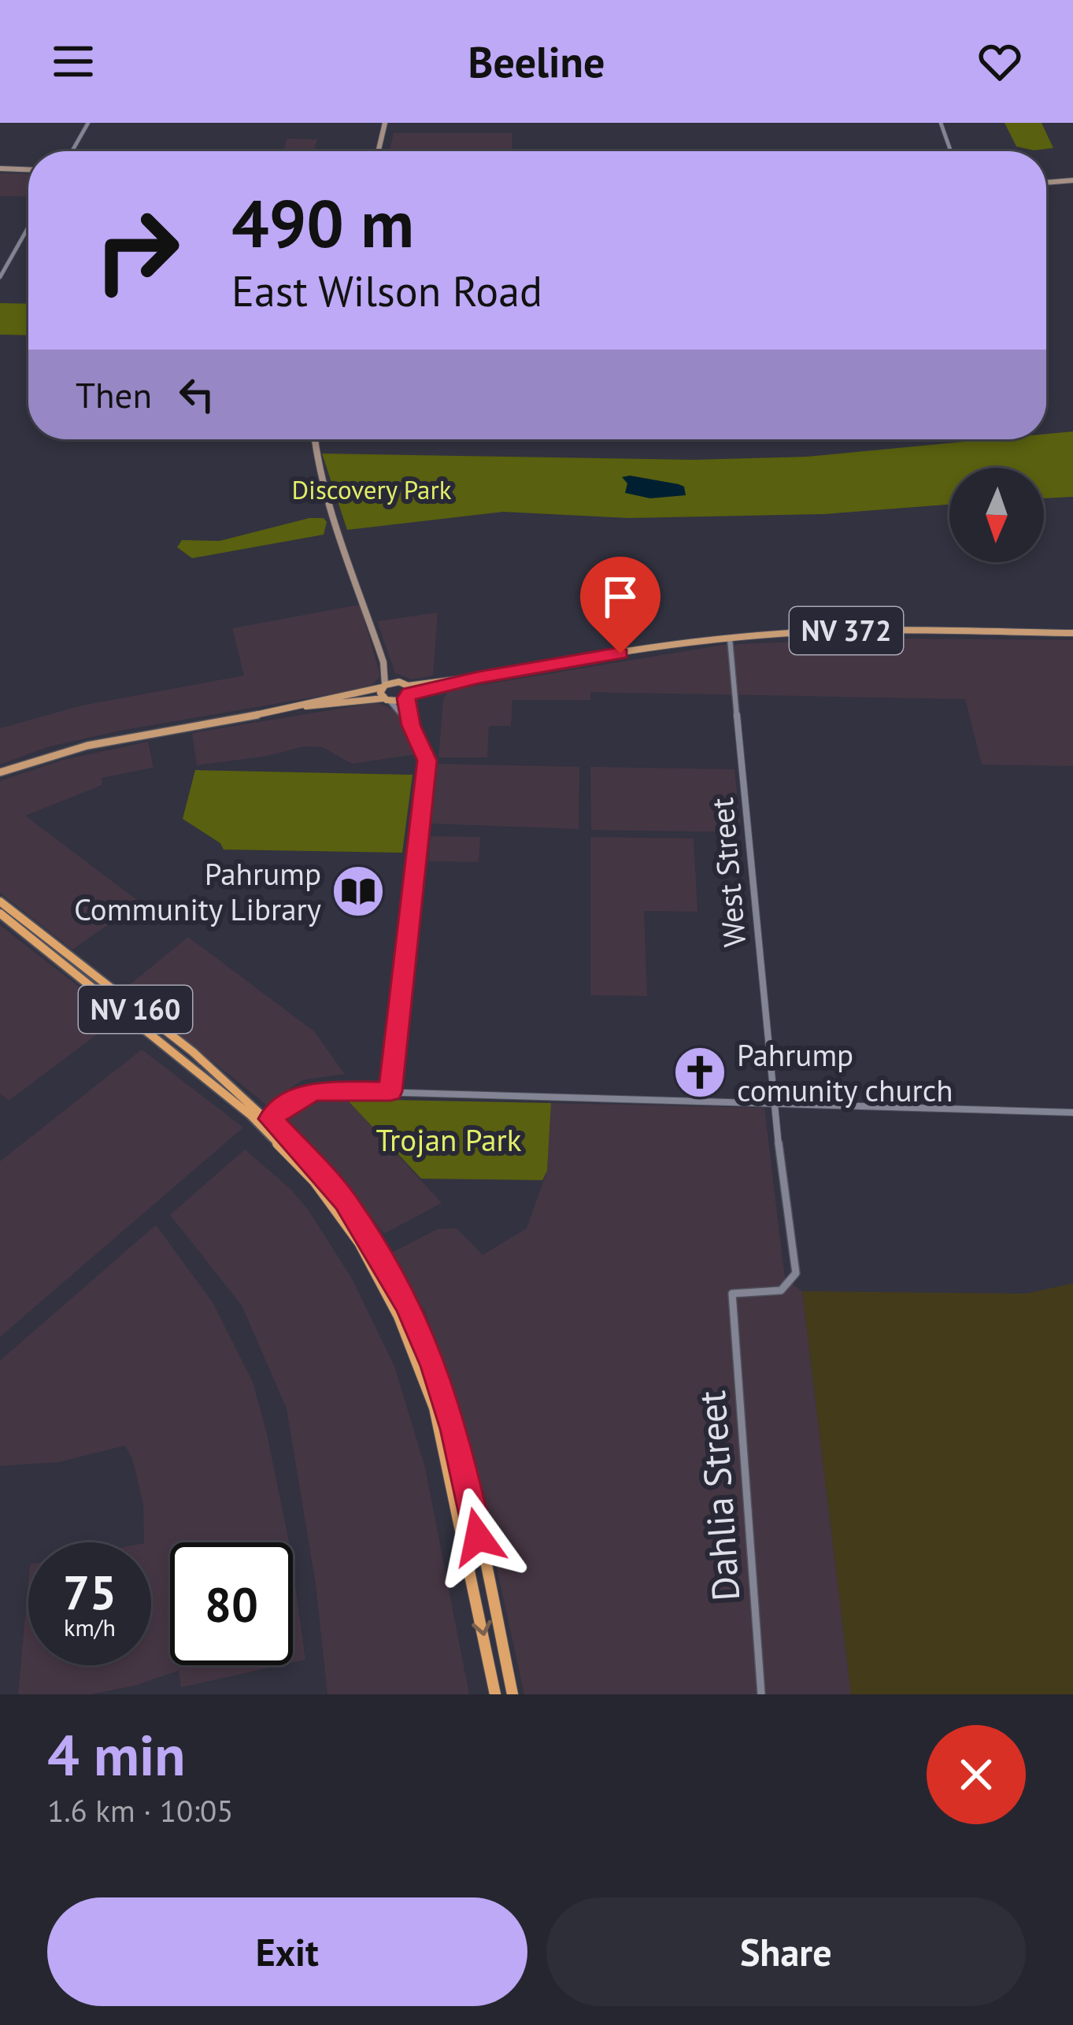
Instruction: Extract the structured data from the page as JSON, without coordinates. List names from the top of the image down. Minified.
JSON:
{"streets":{"highway":["NV 160"],"main road":["NV 372"],"street":["West Street","Dahlia Street"]},"crossings":[["NV 372","West Street"],["West Street","Dahlia Street"]],"parks":["Discovery Park","Trojan Park"],"places":{"library":["Pahrump Community Library"],"church":["Pahrump comunity church"]},"north":"bottom","page":{"header":"Beeline","turn":["490 m","East Wilson Road"],"then":"Then","speed":"75 km/h","limit":"80","heading":["4 min","1.6 km · 10:05"],"buttons":["Exit","Share"]}}
